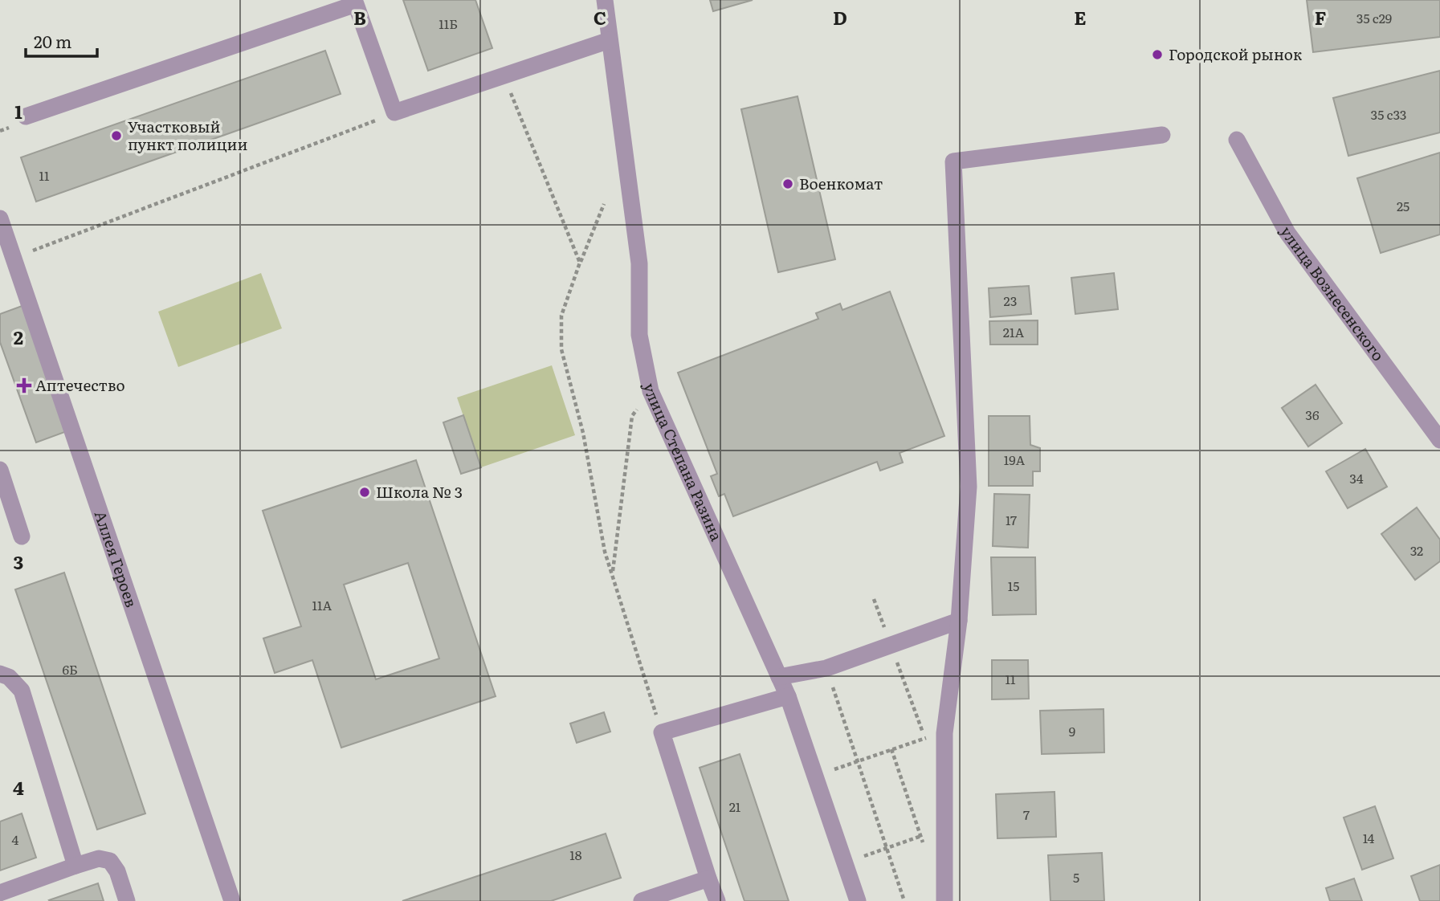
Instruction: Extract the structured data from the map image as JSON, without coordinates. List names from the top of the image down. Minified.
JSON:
{"streets":{"street":["улица Вознесенского","улица Степана Разина","Аллея Героев"]},"places":{"other":["Городской рынок","Участковый пункт полиции","Военкомат","Школа № 3"],"health":["Аптечество"]},"house_numbers":["35 с29","11Б","35 с33","11","25","23","21А","36","19А","34","17","32","15","11А","6Б","11","9","21","7","14","4","18","5"],"scale_bar":"20 m","grid":{"columns":["B","C","D","E","F"],"rows":["1","2","3","4"]}}
